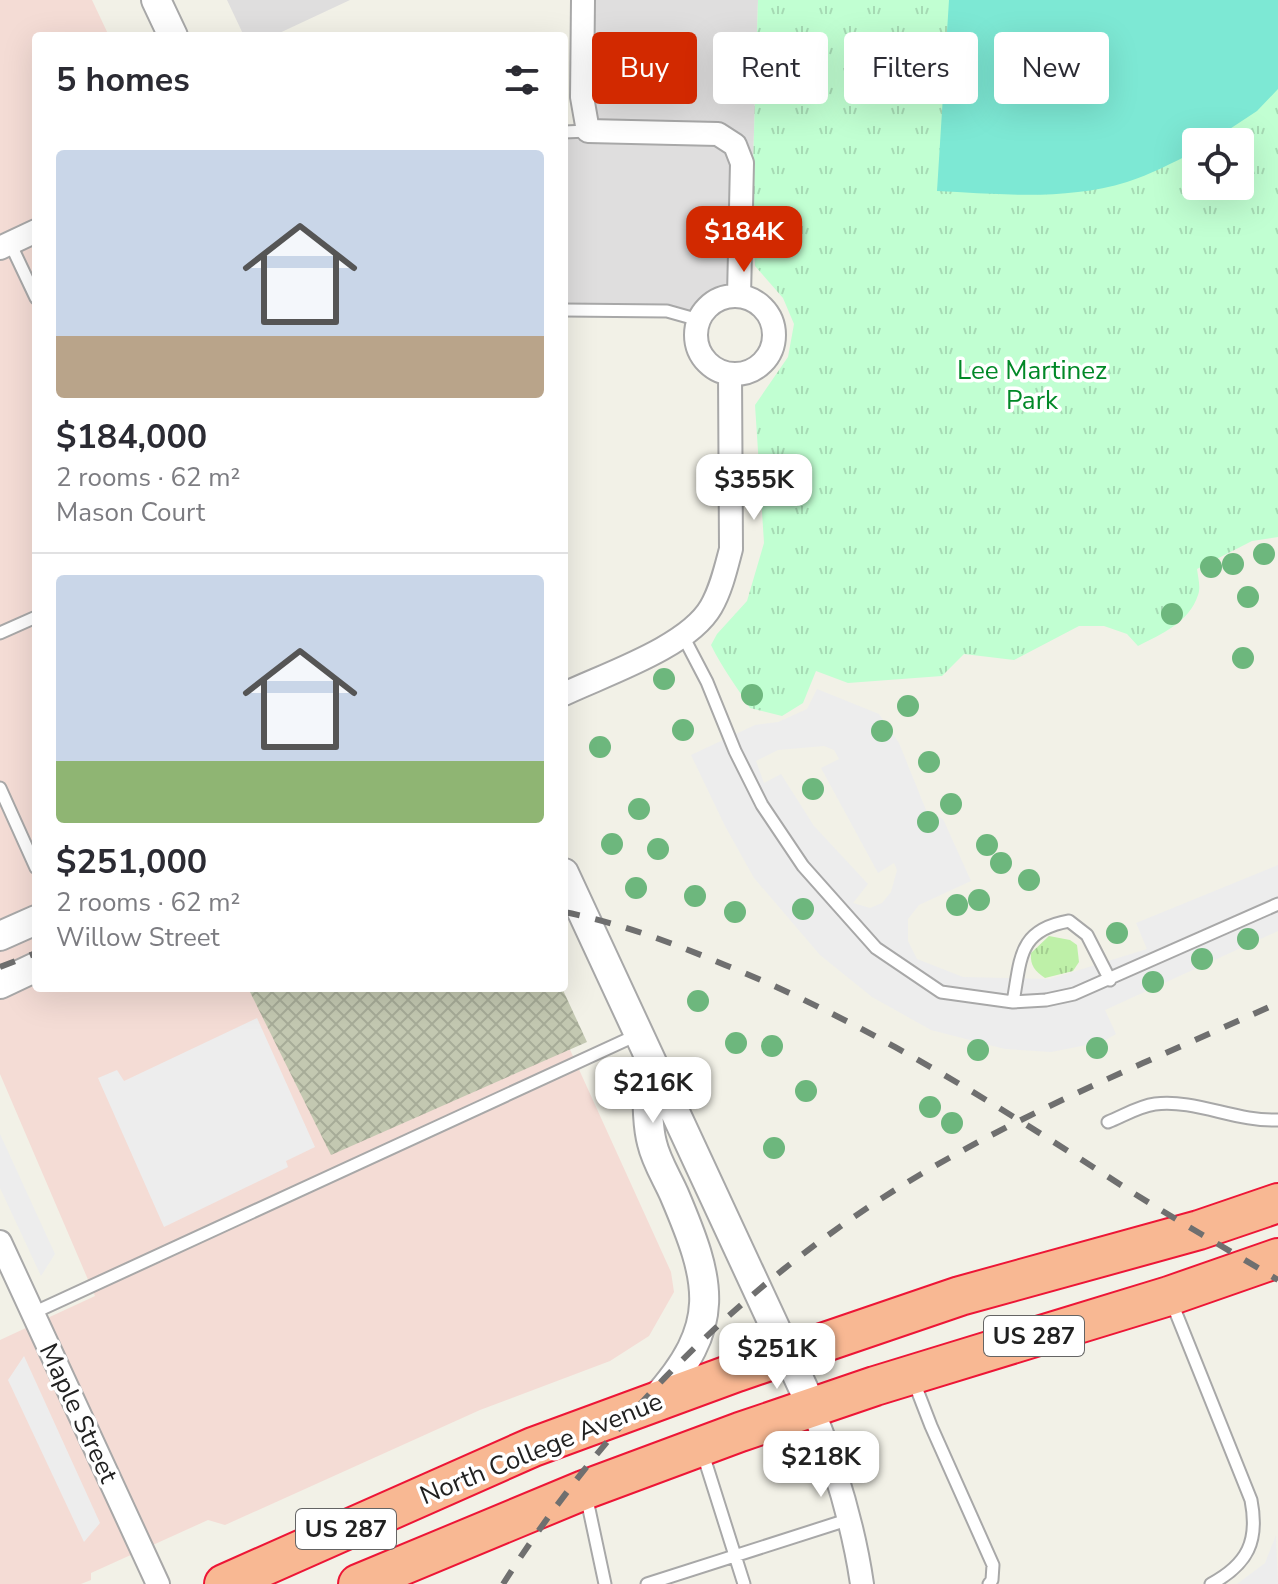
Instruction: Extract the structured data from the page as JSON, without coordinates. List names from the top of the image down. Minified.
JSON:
{"streets":{"highway":["US 287","North College Avenue"],"street":["Maple Street"]},"parks":["Lee Martinez Park"],"page":{"chip":["Buy","Rent","Filters","New"],"heading":"5 homes","list":[{"name":"$184,000","note":"2 rooms · 62 m² · Mason Court"},{"name":"$251,000","note":"2 rooms · 62 m² · Willow Street"}],"price":["$184K","$355K","$216K","$251K","$218K"]}}
